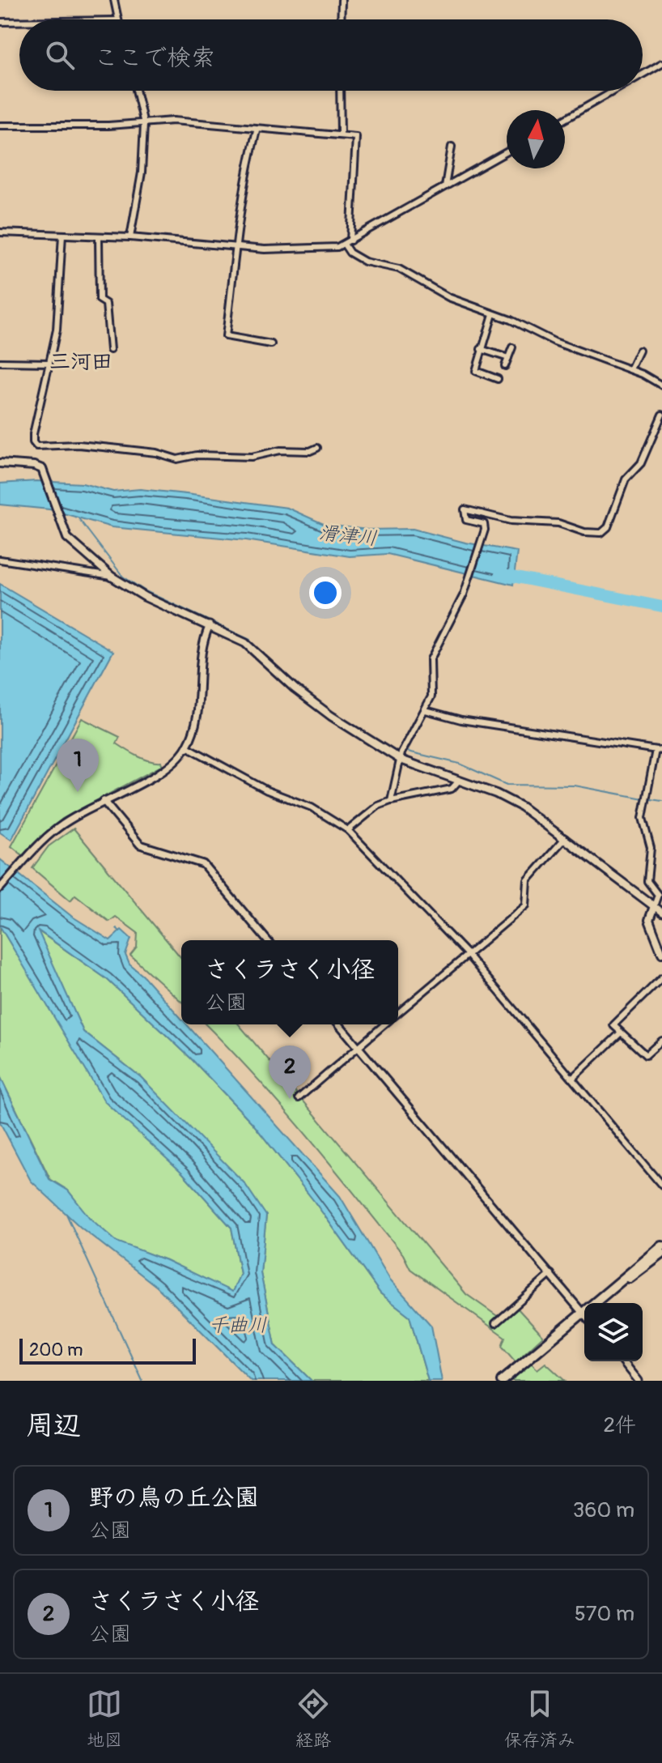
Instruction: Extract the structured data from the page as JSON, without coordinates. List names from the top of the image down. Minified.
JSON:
{"districts":["三河田"],"water":["滑津川","千曲川"],"scale_bar":"200 m","north":"top","page":{"search":"ここで検索","pins":["1","2"],"popup":["さくラさく小径","公園"],"scale":"200 m","heading":["周辺","2件"],"list":[{"mark":"1","name":"野の鳥の丘公園","note":"公園","value":"360 m"},{"mark":"2","name":"さくラさく小径","note":"公園","value":"570 m"}],"nav":["地図","経路","保存済み"]}}
